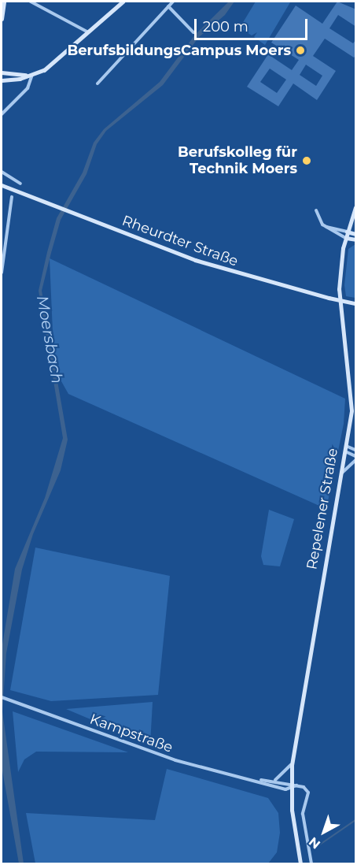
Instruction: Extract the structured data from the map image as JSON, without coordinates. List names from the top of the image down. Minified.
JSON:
{"streets":{"main road":["Rheurdter Straße","Repelener Straße"],"street":["Kampstraße"]},"crossings":[["Repelener Straße","Kampstraße"]],"water":["Moersbach"],"places":["BerufsbildungsCampus Moers","Berufskolleg für Technik Moers"],"scale_bar":"200 m","north":"bottom left"}
